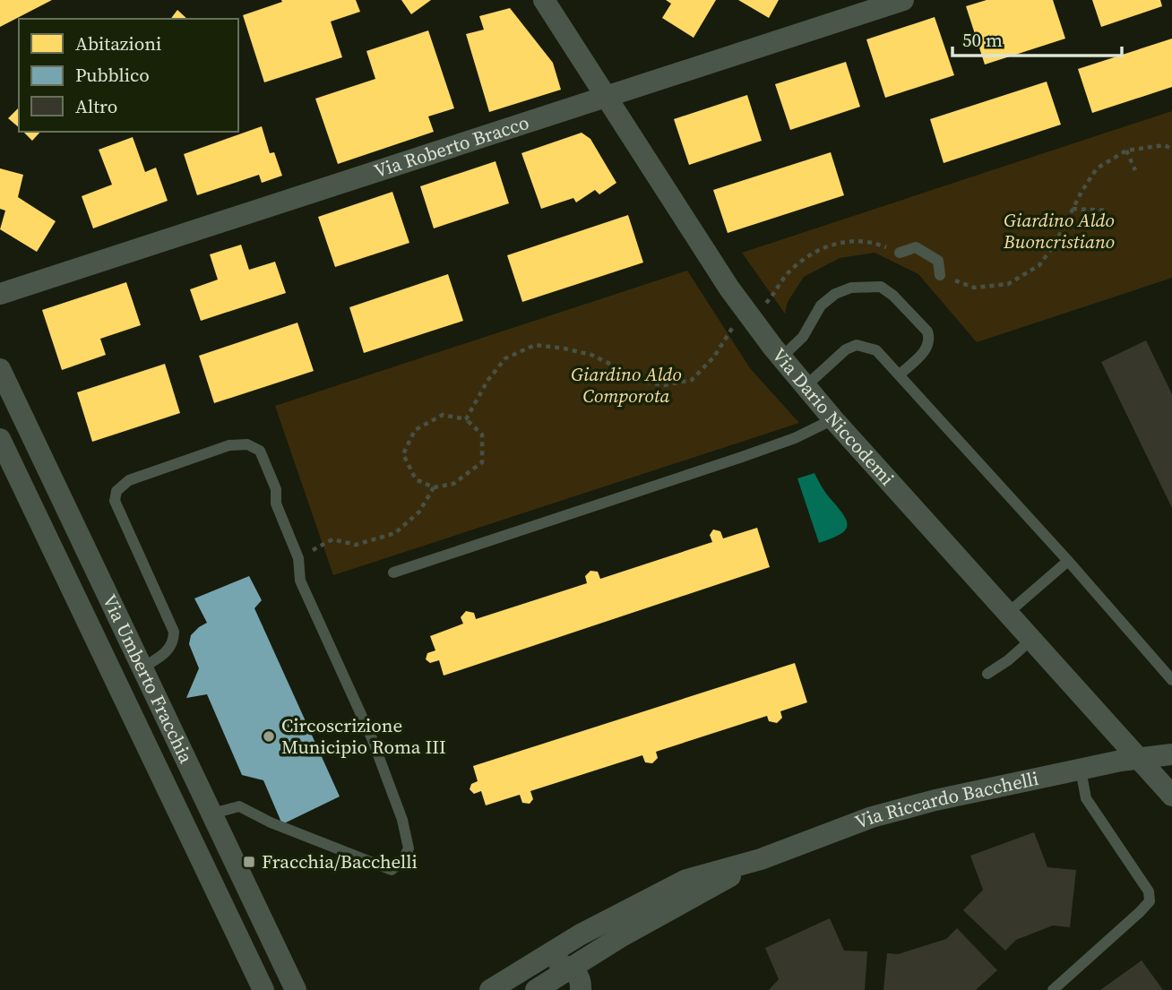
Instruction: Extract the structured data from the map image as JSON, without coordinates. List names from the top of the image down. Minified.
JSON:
{"streets":{"street":["Via Roberto Bracco","Via Dario Niccodemi","Via Umberto Fracchia","Via Riccardo Bacchelli"]},"crossings":[["Via Roberto Bracco","Via Dario Niccodemi"],["Via Dario Niccodemi","Via Riccardo Bacchelli"]],"parks":["Giardino Aldo Buoncristiano","Giardino Aldo Comporota"],"places":{"other":["Circoscrizione Municipio Roma III"],"transit":["Fracchia/Bacchelli"]},"legend":["Abitazioni","Pubblico","Altro"],"scale_bar":"50 m"}
